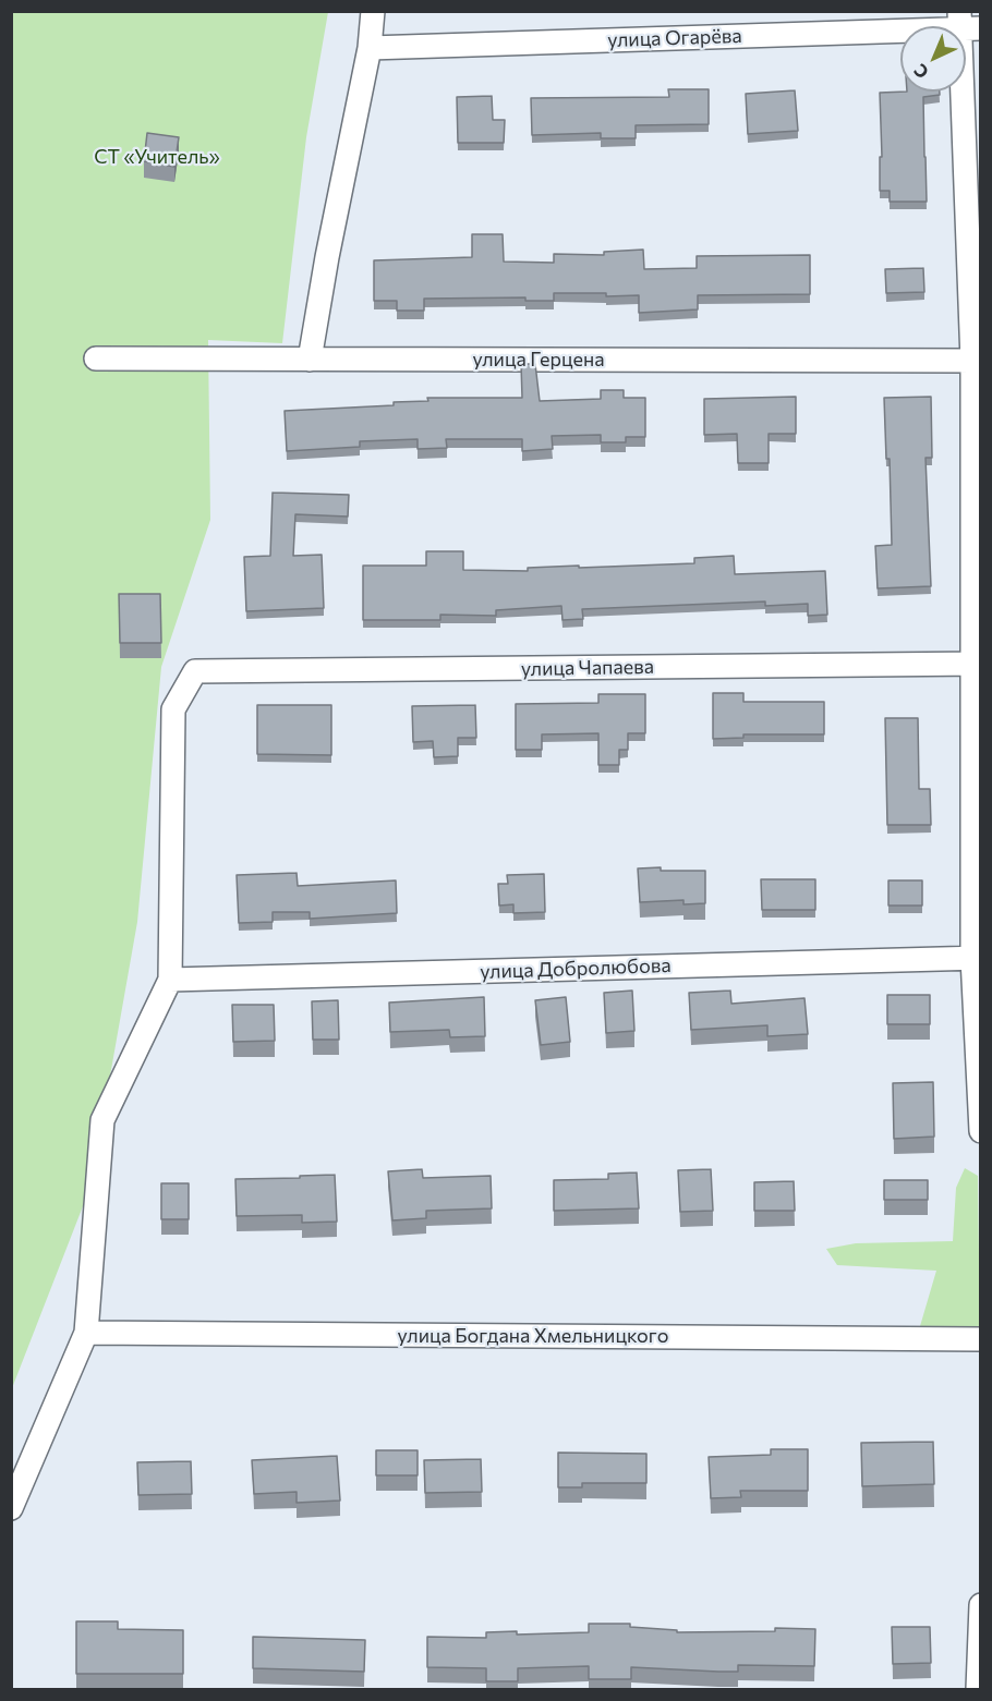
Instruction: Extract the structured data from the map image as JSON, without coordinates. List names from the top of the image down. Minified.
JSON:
{"streets":{"street":["улица Огарёва","улица Герцена","улица Чапаева","улица Добролюбова","улица Богдана Хмельницкого"]},"crossings":[["улица Чапаева","улица Добролюбова"]],"parks":["СТ «Учитель»"],"north":"bottom left"}
